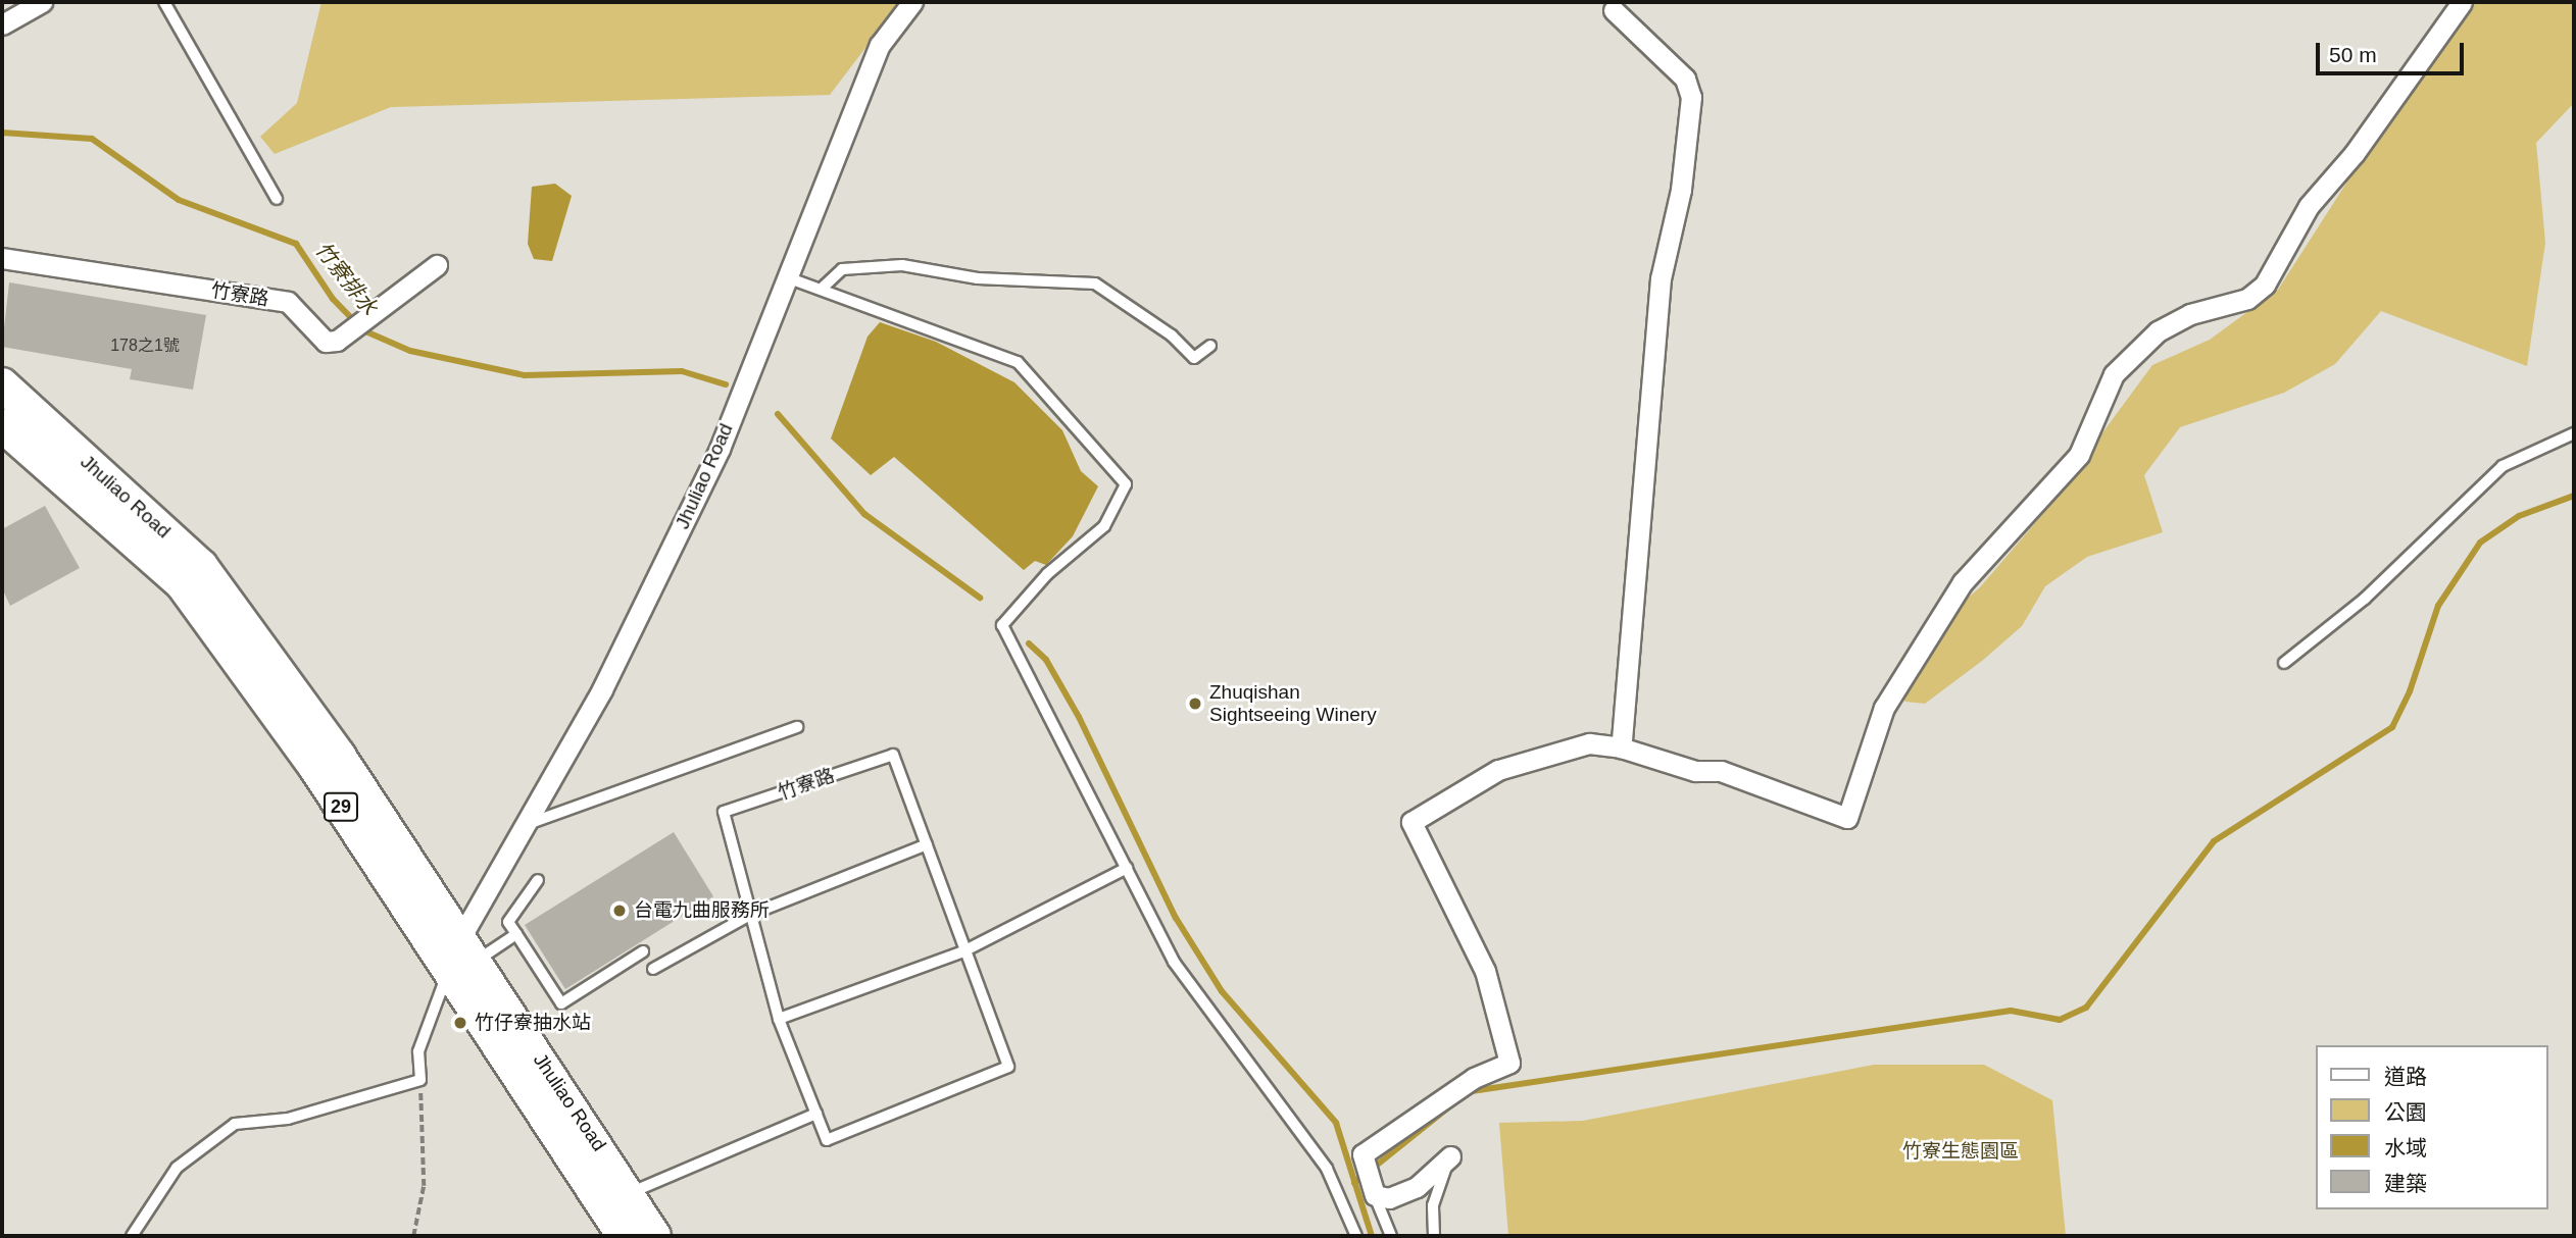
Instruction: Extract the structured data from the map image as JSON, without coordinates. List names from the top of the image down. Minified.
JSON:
{"streets":{"main road":["Jhuliao Road","29"],"street":["竹寮路"]},"water":["竹寮排水"],"parks":["竹寮生態園區"],"places":["Zhuqishan Sightseeing Winery","台電九曲服務所","竹仔寮抽水站"],"house_numbers":["178之1號"],"legend":["道路","公園","水域","建築"],"scale_bar":"50 m"}
